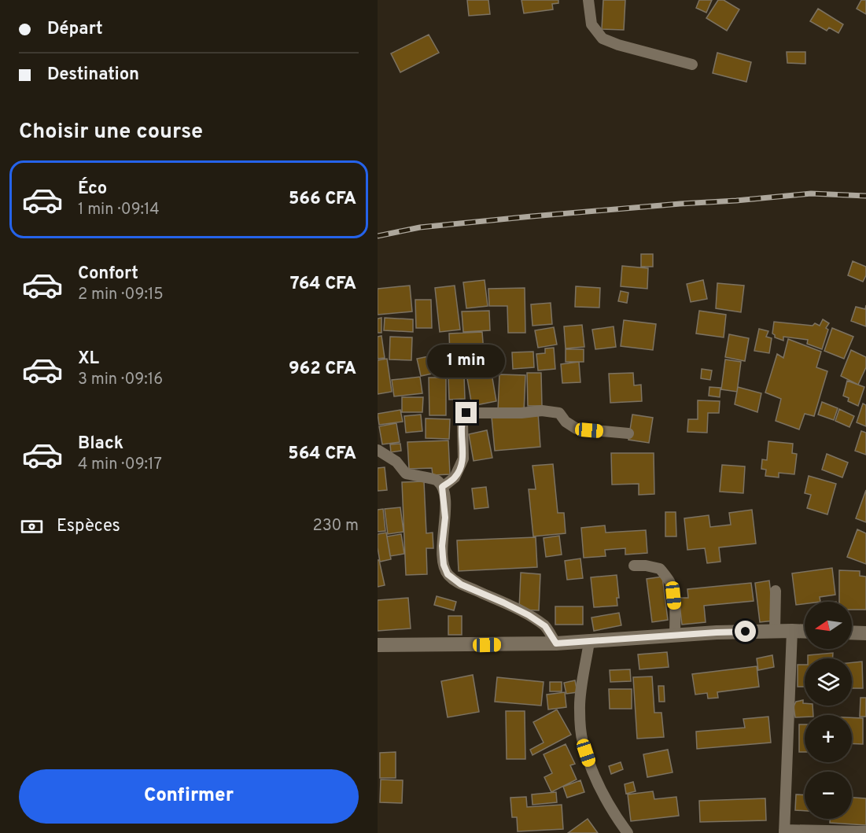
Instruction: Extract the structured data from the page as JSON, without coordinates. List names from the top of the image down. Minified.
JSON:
{"north":"left","page":{"banner":["Départ","Destination"],"heading":"Choisir une course","list":[{"name":"Éco","note":"1 min · 09:14","value":"566 CFA"},{"name":"Confort","note":"2 min · 09:15","value":"764 CFA"},{"name":"XL","note":"3 min · 09:16","value":"962 CFA"},{"name":"Black","note":"4 min · 09:17","value":"564 CFA"}],"bubble":"1 min","pay":["Espèces","230 m"],"map_buttons":["+","−"],"buttons":"Confirmer"}}
